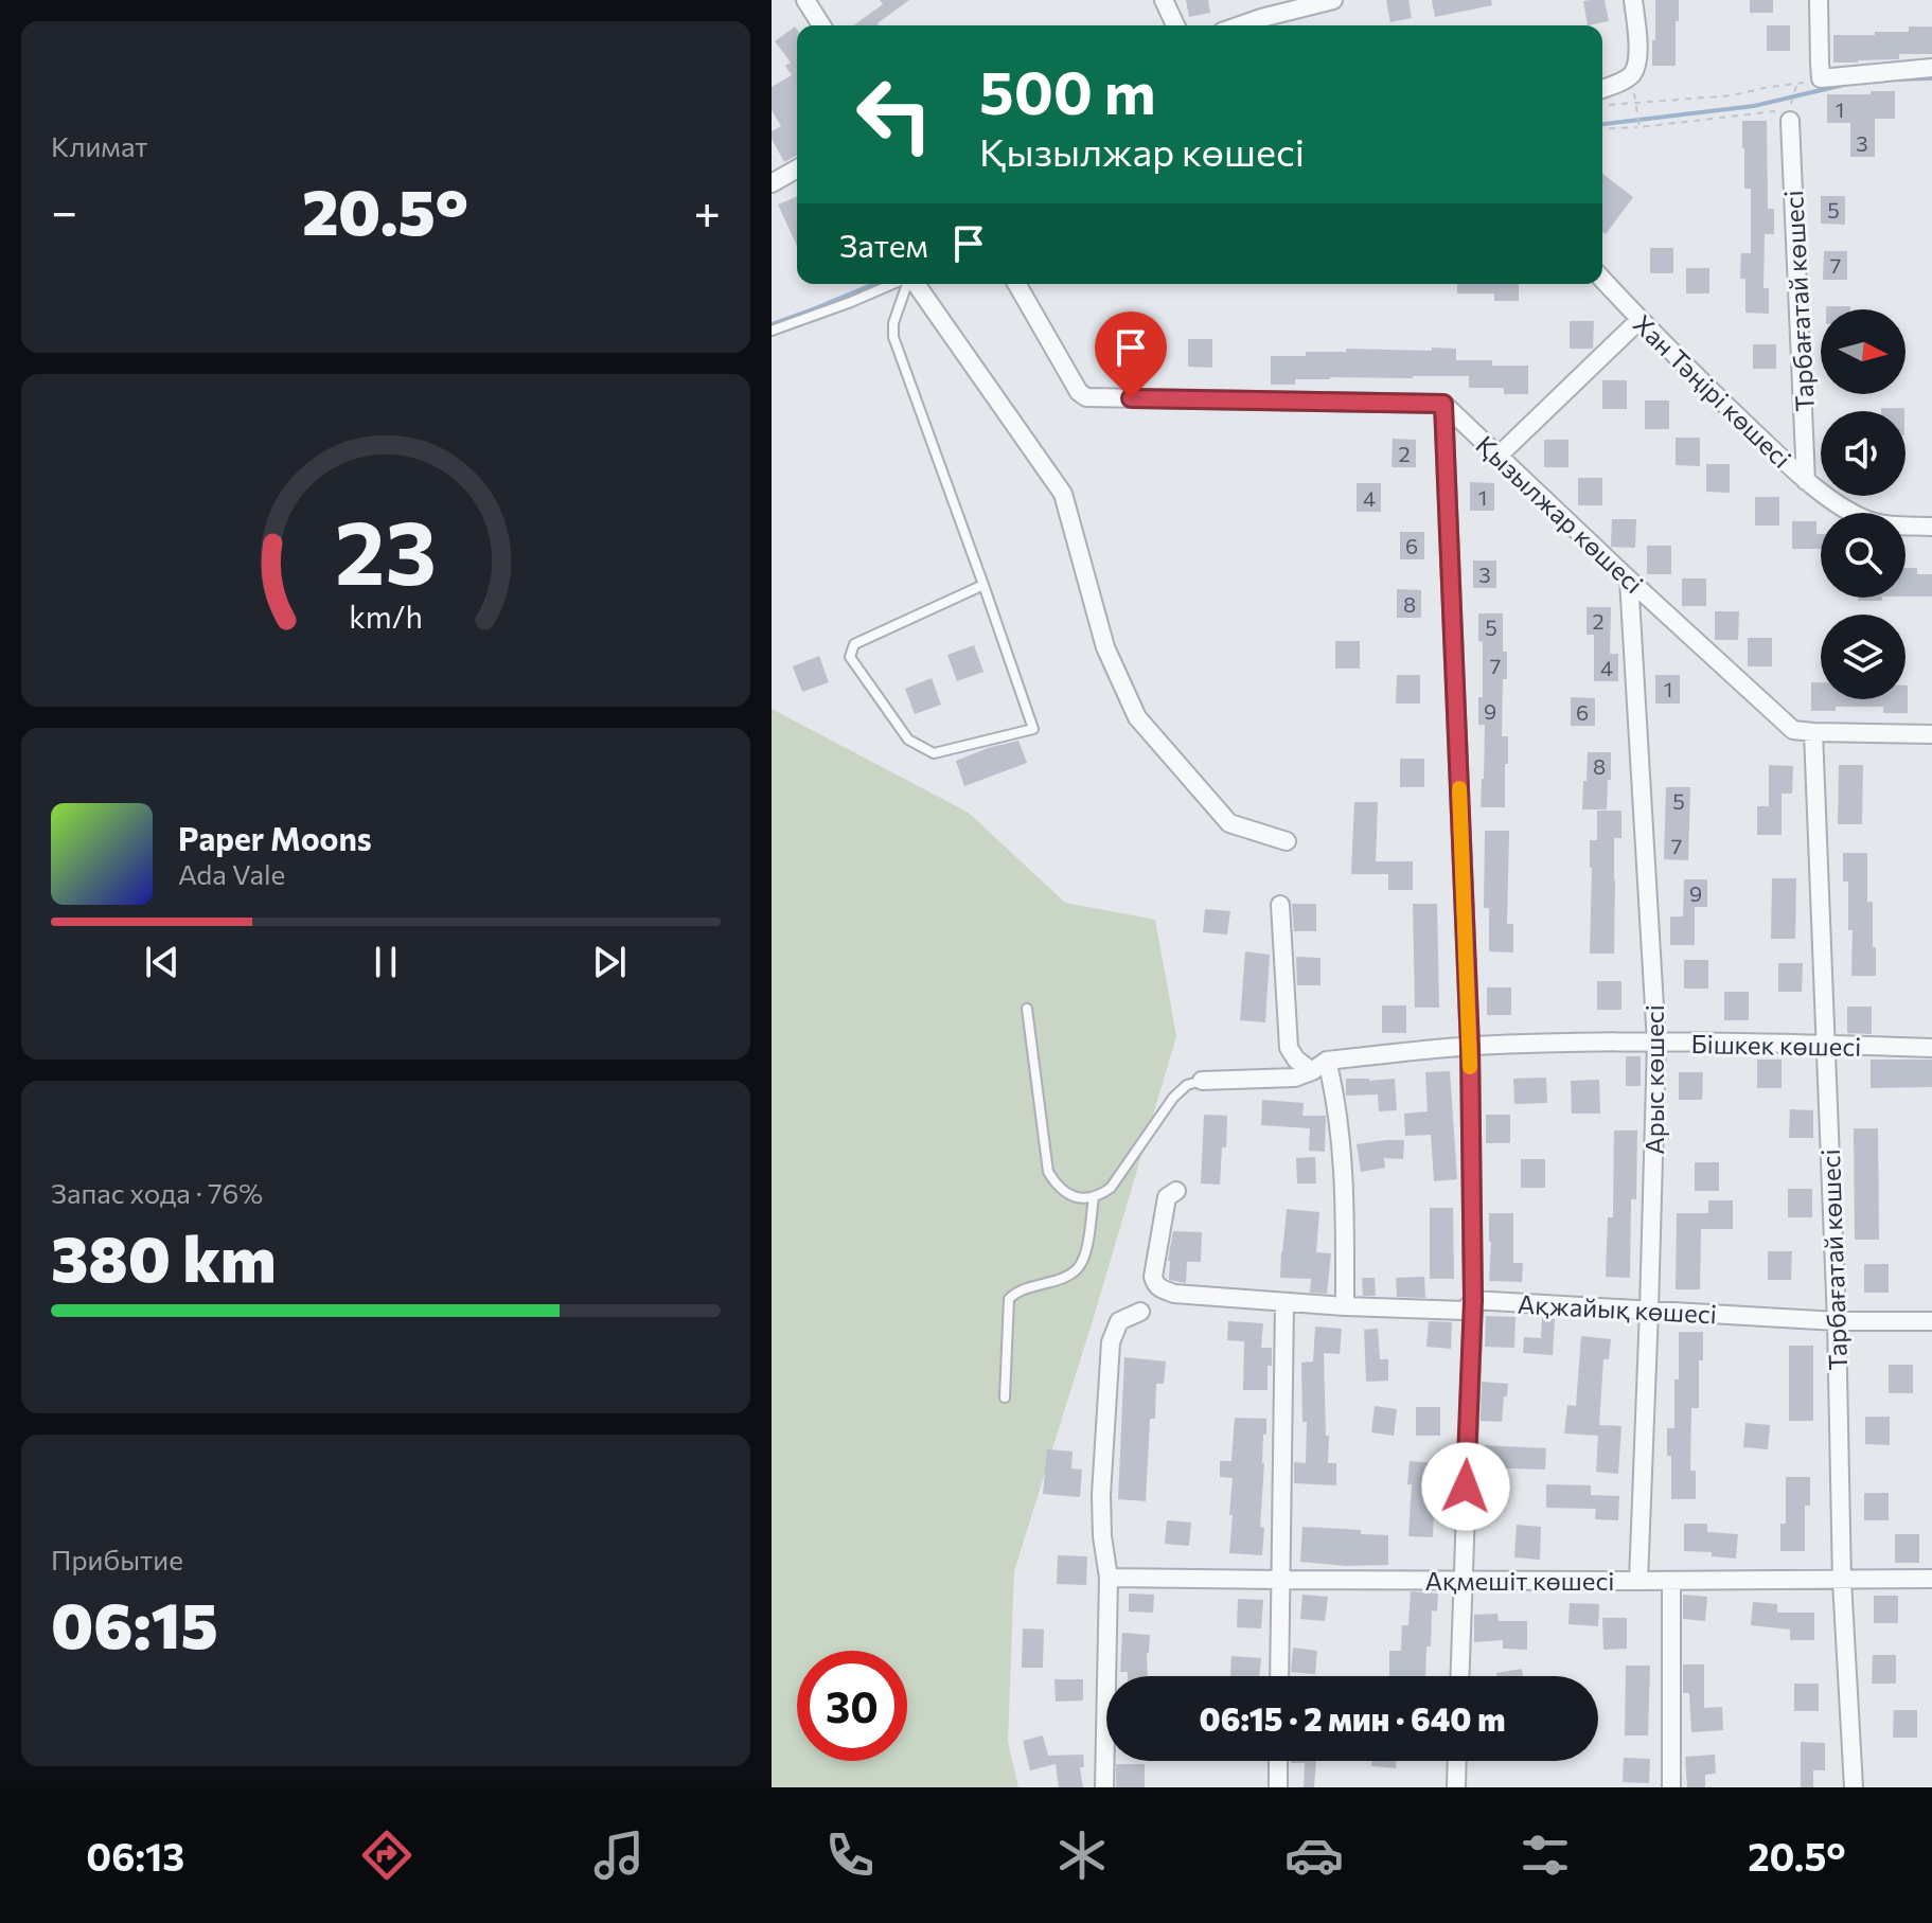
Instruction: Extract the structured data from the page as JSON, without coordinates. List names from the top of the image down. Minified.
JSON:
{"streets":{"street":["Тарбағатай көшесі","Хан Тәңірі көшесі","Қызылжар көшесі","Бішкек көшесі","Арыс көшесі","Ақжайық көшесі","Ақмешіт көшесі"]},"crossings":[["Тарбағатай көшесі","Хан Тәңірі көшесі"],["Тарбағатай көшесі","Қызылжар көшесі"],["Тарбағатай көшесі","Бішкек көшесі"],["Тарбағатай көшесі","Ақжайық көшесі"],["Тарбағатай көшесі","Ақмешіт көшесі"],["Қызылжар көшесі","Арыс көшесі"],["Бішкек көшесі","Арыс көшесі"],["Арыс көшесі","Ақжайық көшесі"],["Арыс көшесі","Ақмешіт көшесі"]],"house_numbers":["1","3","5","7","2","1","4","6","3","8","2","5","7","4","1","9","6","8","5","7","9"],"north":"right","page":{"tile":["Климат",["Запас хода · 76%","380 km"],["Прибытие","06:15"]],"turn":["500 m","Қызылжар көшесі"],"heat":["−","20.5°","+"],"then":"Затем","song":["Paper Moons","Ada Vale"],"limit":"30","trip":"06:15 · 2 мин · 640 m","tabs":["06:13","20.5°"],"gauge":["23","km/h"]}}
